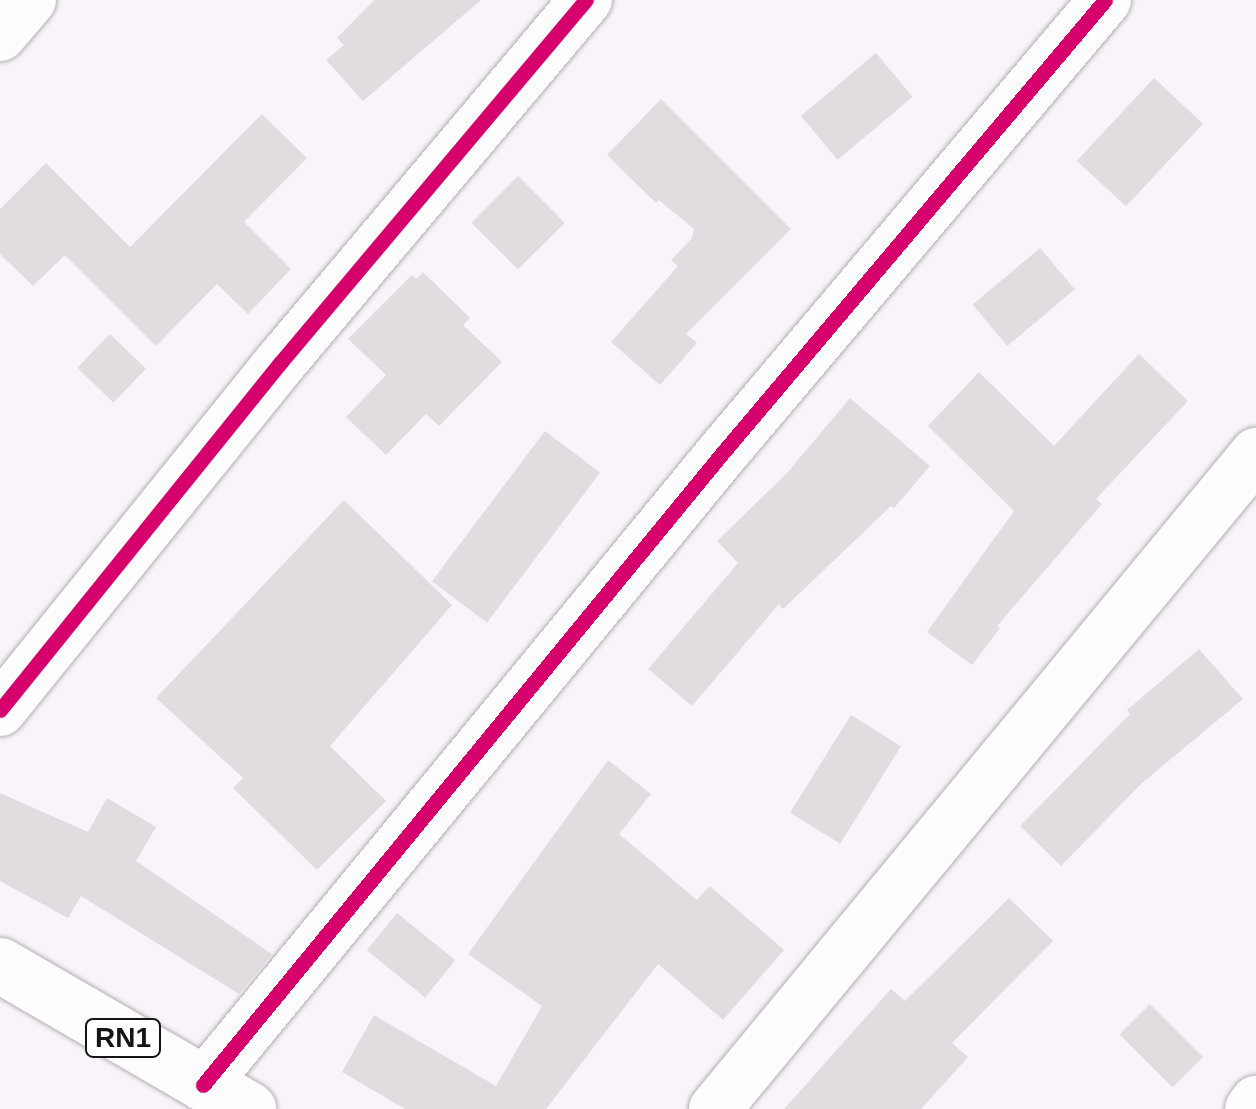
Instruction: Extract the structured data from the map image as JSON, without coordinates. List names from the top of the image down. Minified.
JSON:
{"streets":{"highway":["RN1"]}}
